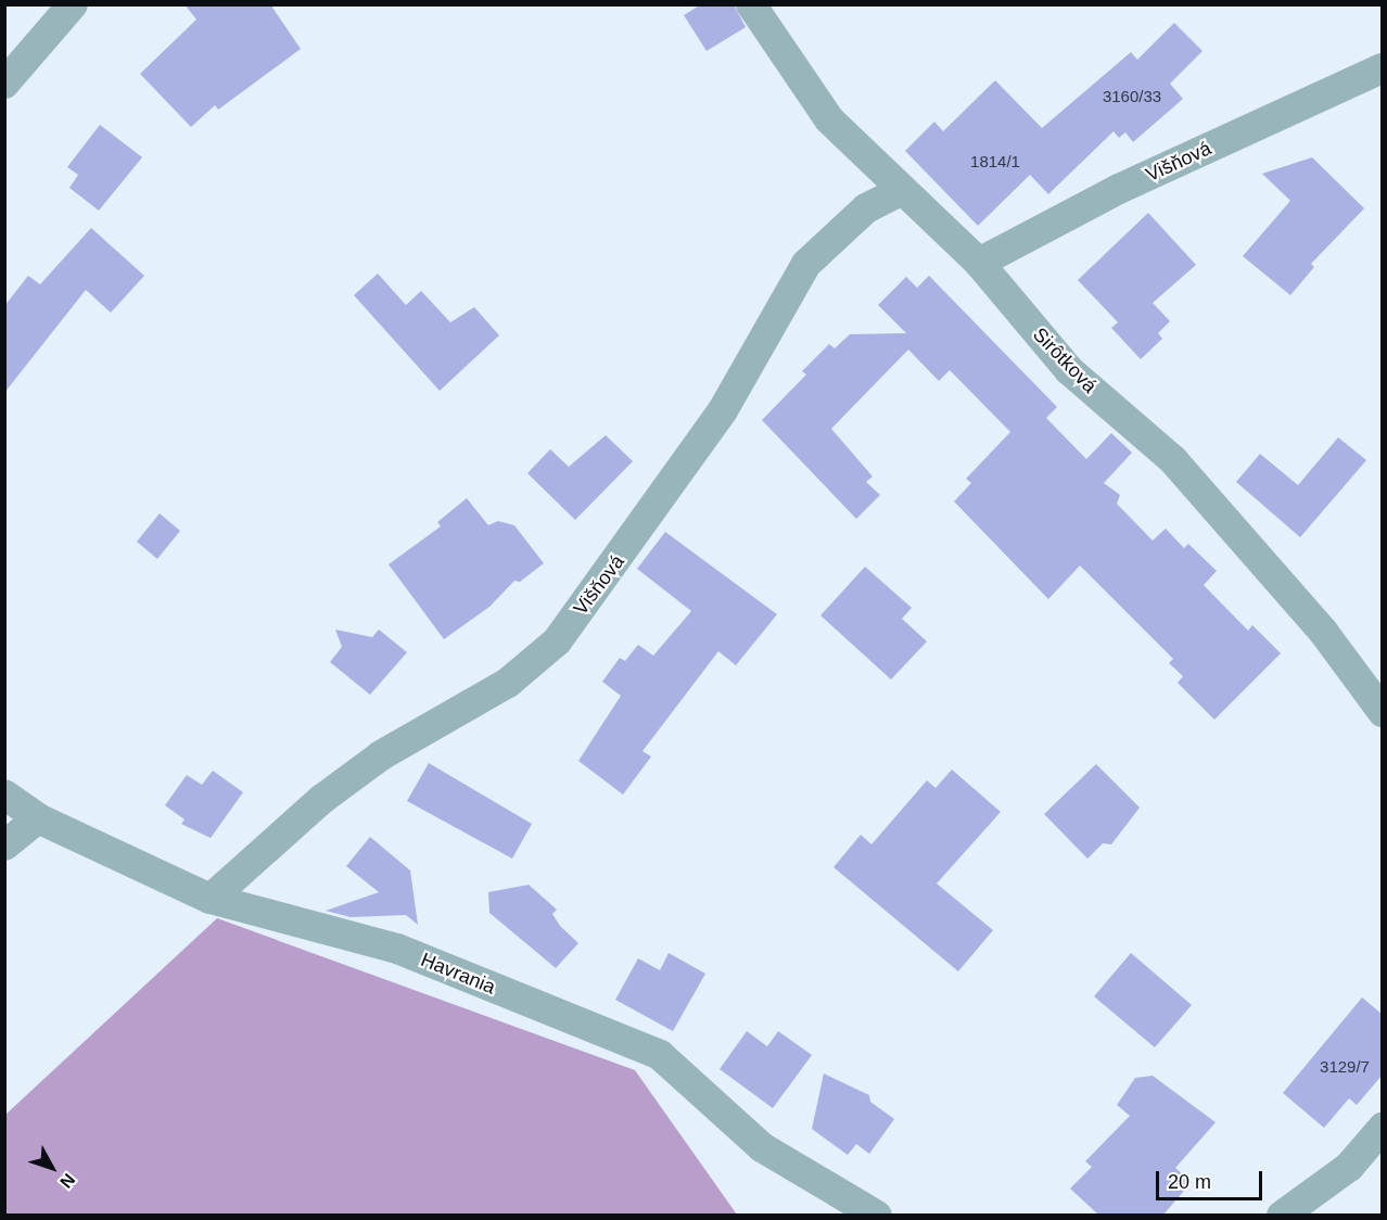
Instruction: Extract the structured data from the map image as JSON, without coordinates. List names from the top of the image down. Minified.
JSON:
{"streets":{"street":["Višňová","Sirôtková","Havrania"]},"crossings":[["Višňová","Sirôtková"],["Višňová","Havrania"]],"house_numbers":["3160/33","1814/1","3129/7"],"scale_bar":"20 m","north":"bottom right"}
